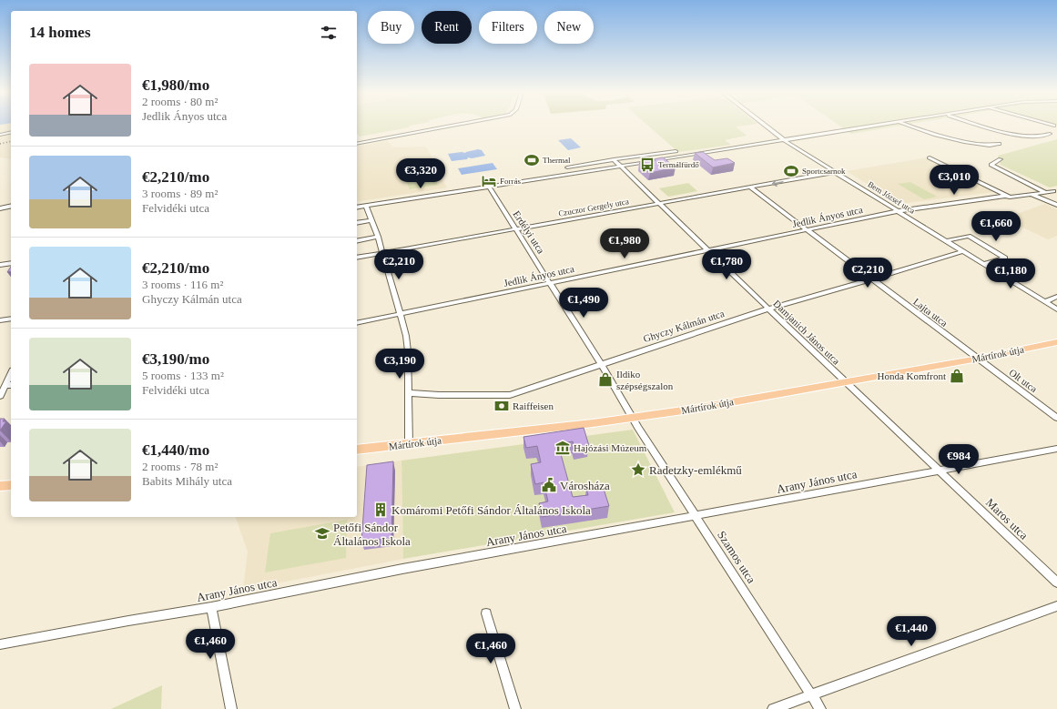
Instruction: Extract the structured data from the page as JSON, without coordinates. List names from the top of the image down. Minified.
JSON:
{"streets":{"main road":["Mártírok útja"],"street":["Bem József utca","Czuczor Gergely utca","Jedlik Ányos utca","Erdélyi utca","Lajta utca","Ghyczy Kálmán utca","Damjanich János utca","Olt utca","Arany János utca","Maros utca","Szamos utca"]},"crossings":[["Bem József utca","Czuczor Gergely utca"],["Bem József utca","Jedlik Ányos utca"],["Bem József utca","Ghyczy Kálmán utca"],["Czuczor Gergely utca","Erdélyi utca"],["Czuczor Gergely utca","Lajta utca"],["Czuczor Gergely utca","Damjanich János utca"],["Jedlik Ányos utca","Erdélyi utca"],["Jedlik Ányos utca","Lajta utca"],["Jedlik Ányos utca","Damjanich János utca"],["Erdélyi utca","Ghyczy Kálmán utca"],["Erdélyi utca","Mártírok útja"],["Erdélyi utca","Szamos utca"],["Lajta utca","Ghyczy Kálmán utca"],["Lajta utca","Mártírok útja"],["Lajta utca","Olt utca"],["Ghyczy Kálmán utca","Damjanich János utca"],["Damjanich János utca","Mártírok útja"],["Damjanich János utca","Maros utca"],["Mártírok útja","Olt utca"],["Mártírok útja","Maros utca"],["Mártírok útja","Szamos utca"],["Arany János utca","Maros utca"],["Arany János utca","Szamos utca"]],"places":{"sports":["Thermal","Sportcsarnok"],"bus stop":["Termálfürdő"],"hotel":["Forrás"],"shop":["Honda Komfront","Ildiko szépségszalon"],"bank":["Raiffeisen"],"museum":["Hajózási Múzeum"],"place":["Radetzky-emlékmű"],"public building":["Városháza"],"building":["Komáromi Petőfi Sándor Általános Iskola"],"school or university":["Petőfi Sándor Általános Iskola"]},"page":{"chip":["Buy","Rent","Filters","New"],"heading":"14 homes","list":[{"name":"€1,980/mo","note":"2 rooms · 80 m² · Jedlik Ányos utca"},{"name":"€2,210/mo","note":"3 rooms · 89 m² · Felvidéki utca"},{"name":"€2,210/mo","note":"3 rooms · 116 m² · Ghyczy Kálmán utca"},{"name":"€3,190/mo","note":"5 rooms · 133 m² · Felvidéki utca"},{"name":"€1,440/mo","note":"2 rooms · 78 m² · Babits Mihály utca"}],"price":["€3,320","€3,010","€1,660","€1,980","€2,210","€1,780","€2,210","€1,180","€1,490","€3,190","€984","€1,440","€1,460","€1,460"]}}
